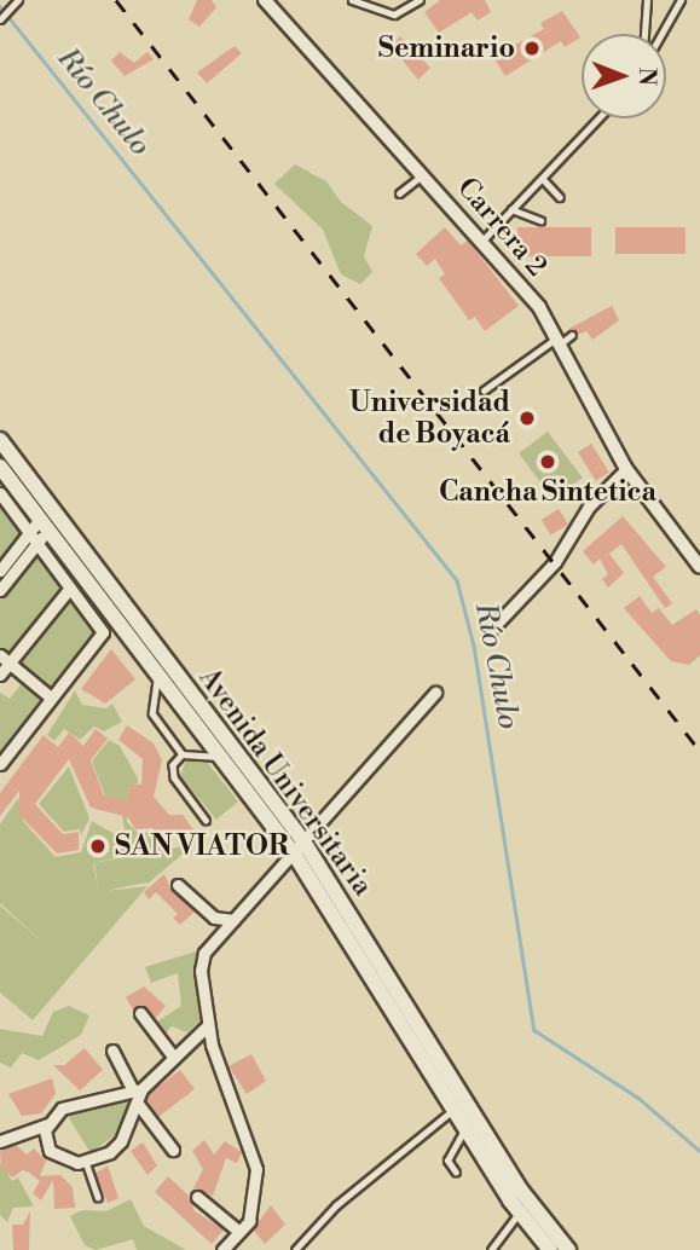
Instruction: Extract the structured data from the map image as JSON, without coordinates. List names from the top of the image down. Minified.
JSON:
{"streets":{"main road":["Avenida Universitaria"],"street":["Carrera 2"]},"water":["Río Chulo"],"places":["Seminario","Universidad de Boyacá","Cancha Sintetica","SAN VIATOR"],"north":"right"}
